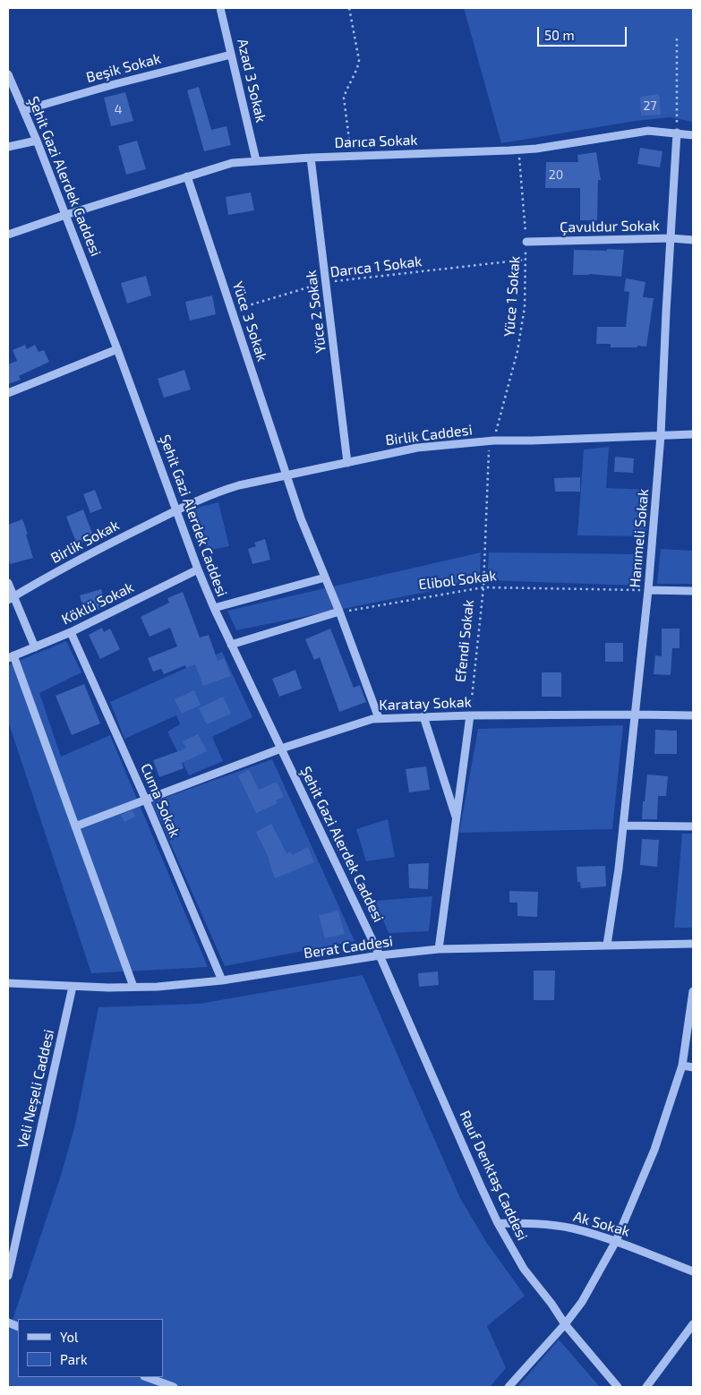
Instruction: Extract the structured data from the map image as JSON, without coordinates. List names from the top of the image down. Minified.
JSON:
{"streets":{"street":["Beşik Sokak","Azad 3 Sokak","Darıca Sokak","Şehit Gazi Alerdek Caddesi","Çavuldur Sokak","Yüce 2 Sokak","Yüce 3 Sokak","Birlik Caddesi","Hanımeli Sokak","Birlik Sokak","Köklü Sokak","Karatay Sokak","Cuma Sokak","Berat Caddesi","Veli Neşeli Caddesi","Rauf Denktaş Caddesi","Ak Sokak"],"path":["Darıca 1 Sokak","Yüce 1 Sokak","Elibol Sokak","Efendi Sokak"]},"crossings":[["Beşik Sokak","Azad 3 Sokak"],["Beşik Sokak","Şehit Gazi Alerdek Caddesi"],["Azad 3 Sokak","Darıca Sokak"],["Darıca Sokak","Şehit Gazi Alerdek Caddesi"],["Darıca Sokak","Yüce 1 Sokak"],["Darıca Sokak","Yüce 2 Sokak"],["Darıca Sokak","Yüce 3 Sokak"],["Darıca Sokak","Hanımeli Sokak"],["Şehit Gazi Alerdek Caddesi","Birlik Caddesi"],["Şehit Gazi Alerdek Caddesi","Birlik Sokak"],["Şehit Gazi Alerdek Caddesi","Köklü Sokak"],["Şehit Gazi Alerdek Caddesi","Karatay Sokak"],["Şehit Gazi Alerdek Caddesi","Berat Caddesi"],["Şehit Gazi Alerdek Caddesi","Rauf Denktaş Caddesi"],["Çavuldur Sokak","Yüce 1 Sokak"],["Çavuldur Sokak","Hanımeli Sokak"],["Darıca 1 Sokak","Yüce 1 Sokak"],["Darıca 1 Sokak","Yüce 2 Sokak"],["Darıca 1 Sokak","Yüce 3 Sokak"],["Yüce 1 Sokak","Birlik Caddesi"],["Yüce 1 Sokak","Efendi Sokak"],["Yüce 2 Sokak","Birlik Caddesi"],["Yüce 3 Sokak","Birlik Caddesi"],["Yüce 3 Sokak","Elibol Sokak"],["Yüce 3 Sokak","Karatay Sokak"],["Birlik Caddesi","Hanımeli Sokak"],["Birlik Caddesi","Birlik Sokak"],["Birlik Caddesi","Efendi Sokak"],["Hanımeli Sokak","Elibol Sokak"],["Hanımeli Sokak","Karatay Sokak"],["Hanımeli Sokak","Berat Caddesi"],["Elibol Sokak","Efendi Sokak"],["Köklü Sokak","Cuma Sokak"],["Efendi Sokak","Karatay Sokak"],["Karatay Sokak","Cuma Sokak"],["Cuma Sokak","Berat Caddesi"],["Berat Caddesi","Veli Neşeli Caddesi"],["Berat Caddesi","Rauf Denktaş Caddesi"],["Rauf Denktaş Caddesi","Ak Sokak"]],"house_numbers":["27","4","20"],"legend":["Yol","Park"],"scale_bar":"50 m"}
